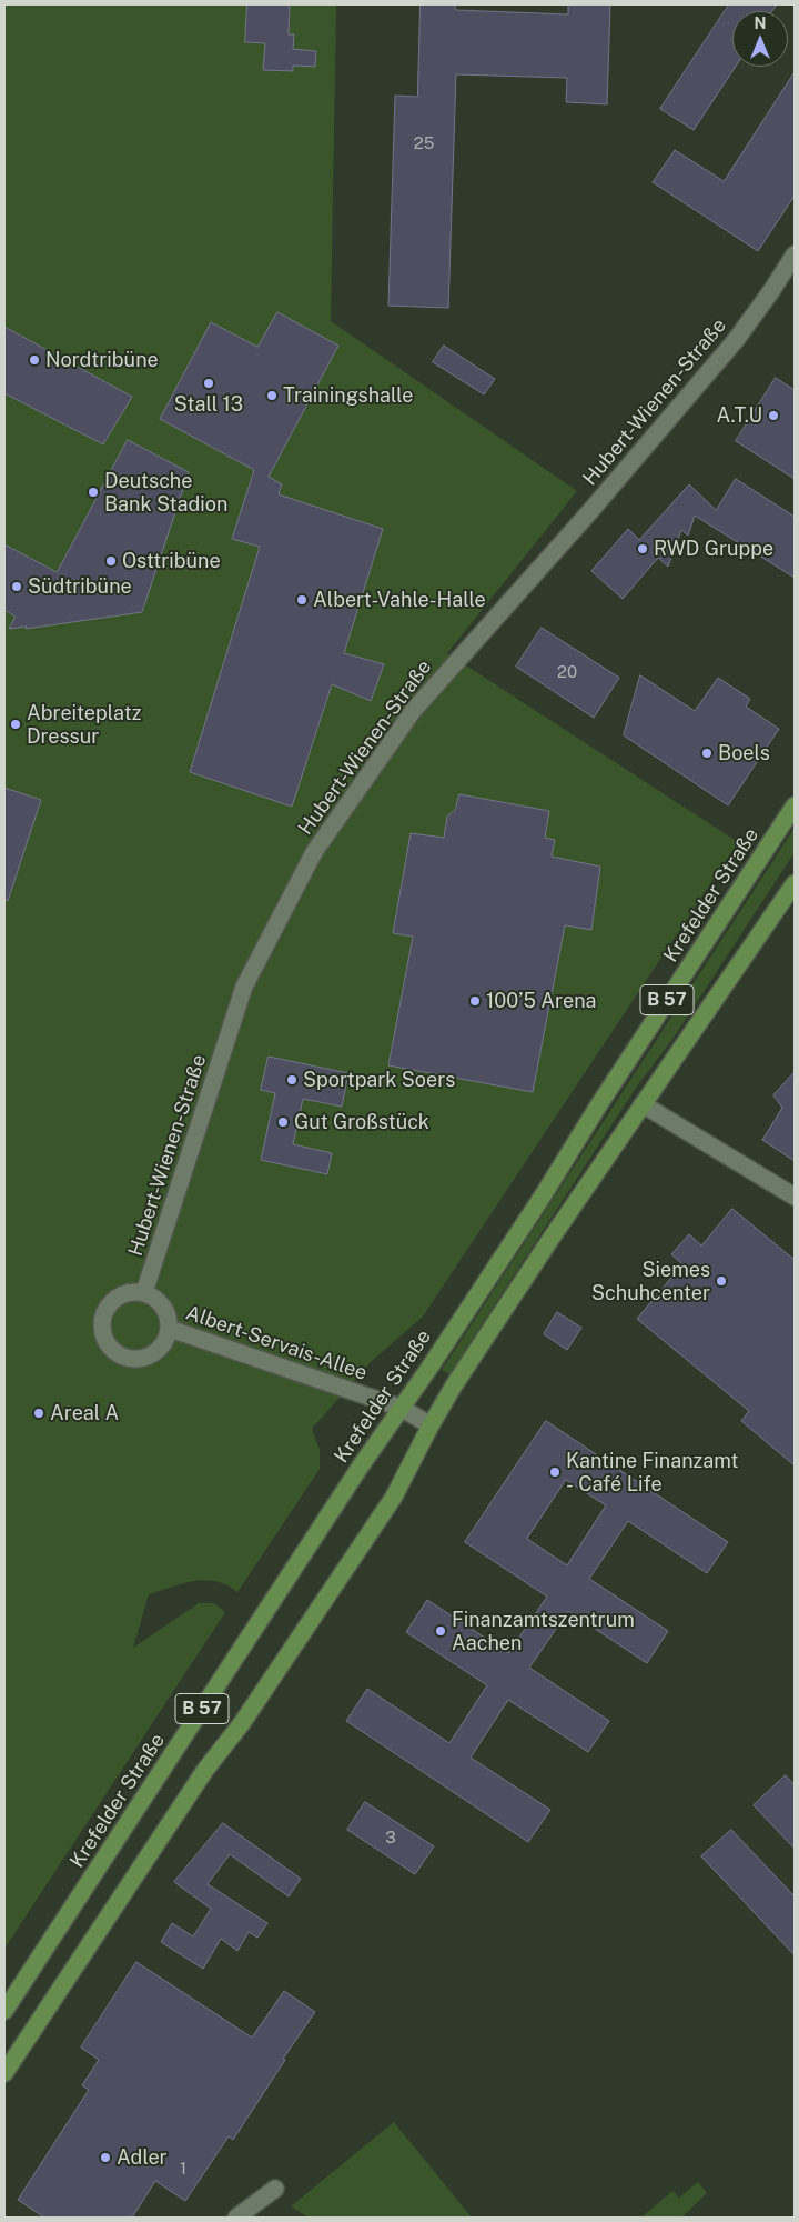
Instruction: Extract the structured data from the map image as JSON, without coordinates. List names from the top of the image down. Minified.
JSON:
{"streets":{"main road":["Krefelder Straße","B 57"],"street":["Hubert-Wienen-Straße","Albert-Servais-Allee"]},"crossings":[["Hubert-Wienen-Straße","Albert-Servais-Allee"],["Krefelder Straße","Albert-Servais-Allee"],["B 57","Albert-Servais-Allee"]],"places":["Nordtribüne","Stall 13","Trainingshalle","A.T.U","Deutsche Bank Stadion","RWD Gruppe","Osttribüne","Südtribüne","Albert-Vahle-Halle","Abreiteplatz Dressur","Boels","100’5 Arena","Sportpark Soers","Gut Großstück","Siemes Schuhcenter","Areal A","Kantine Finanzamt - Café Life","Finanzamtszentrum Aachen","Adler"],"house_numbers":["25","20","3","1"],"north":"top"}
